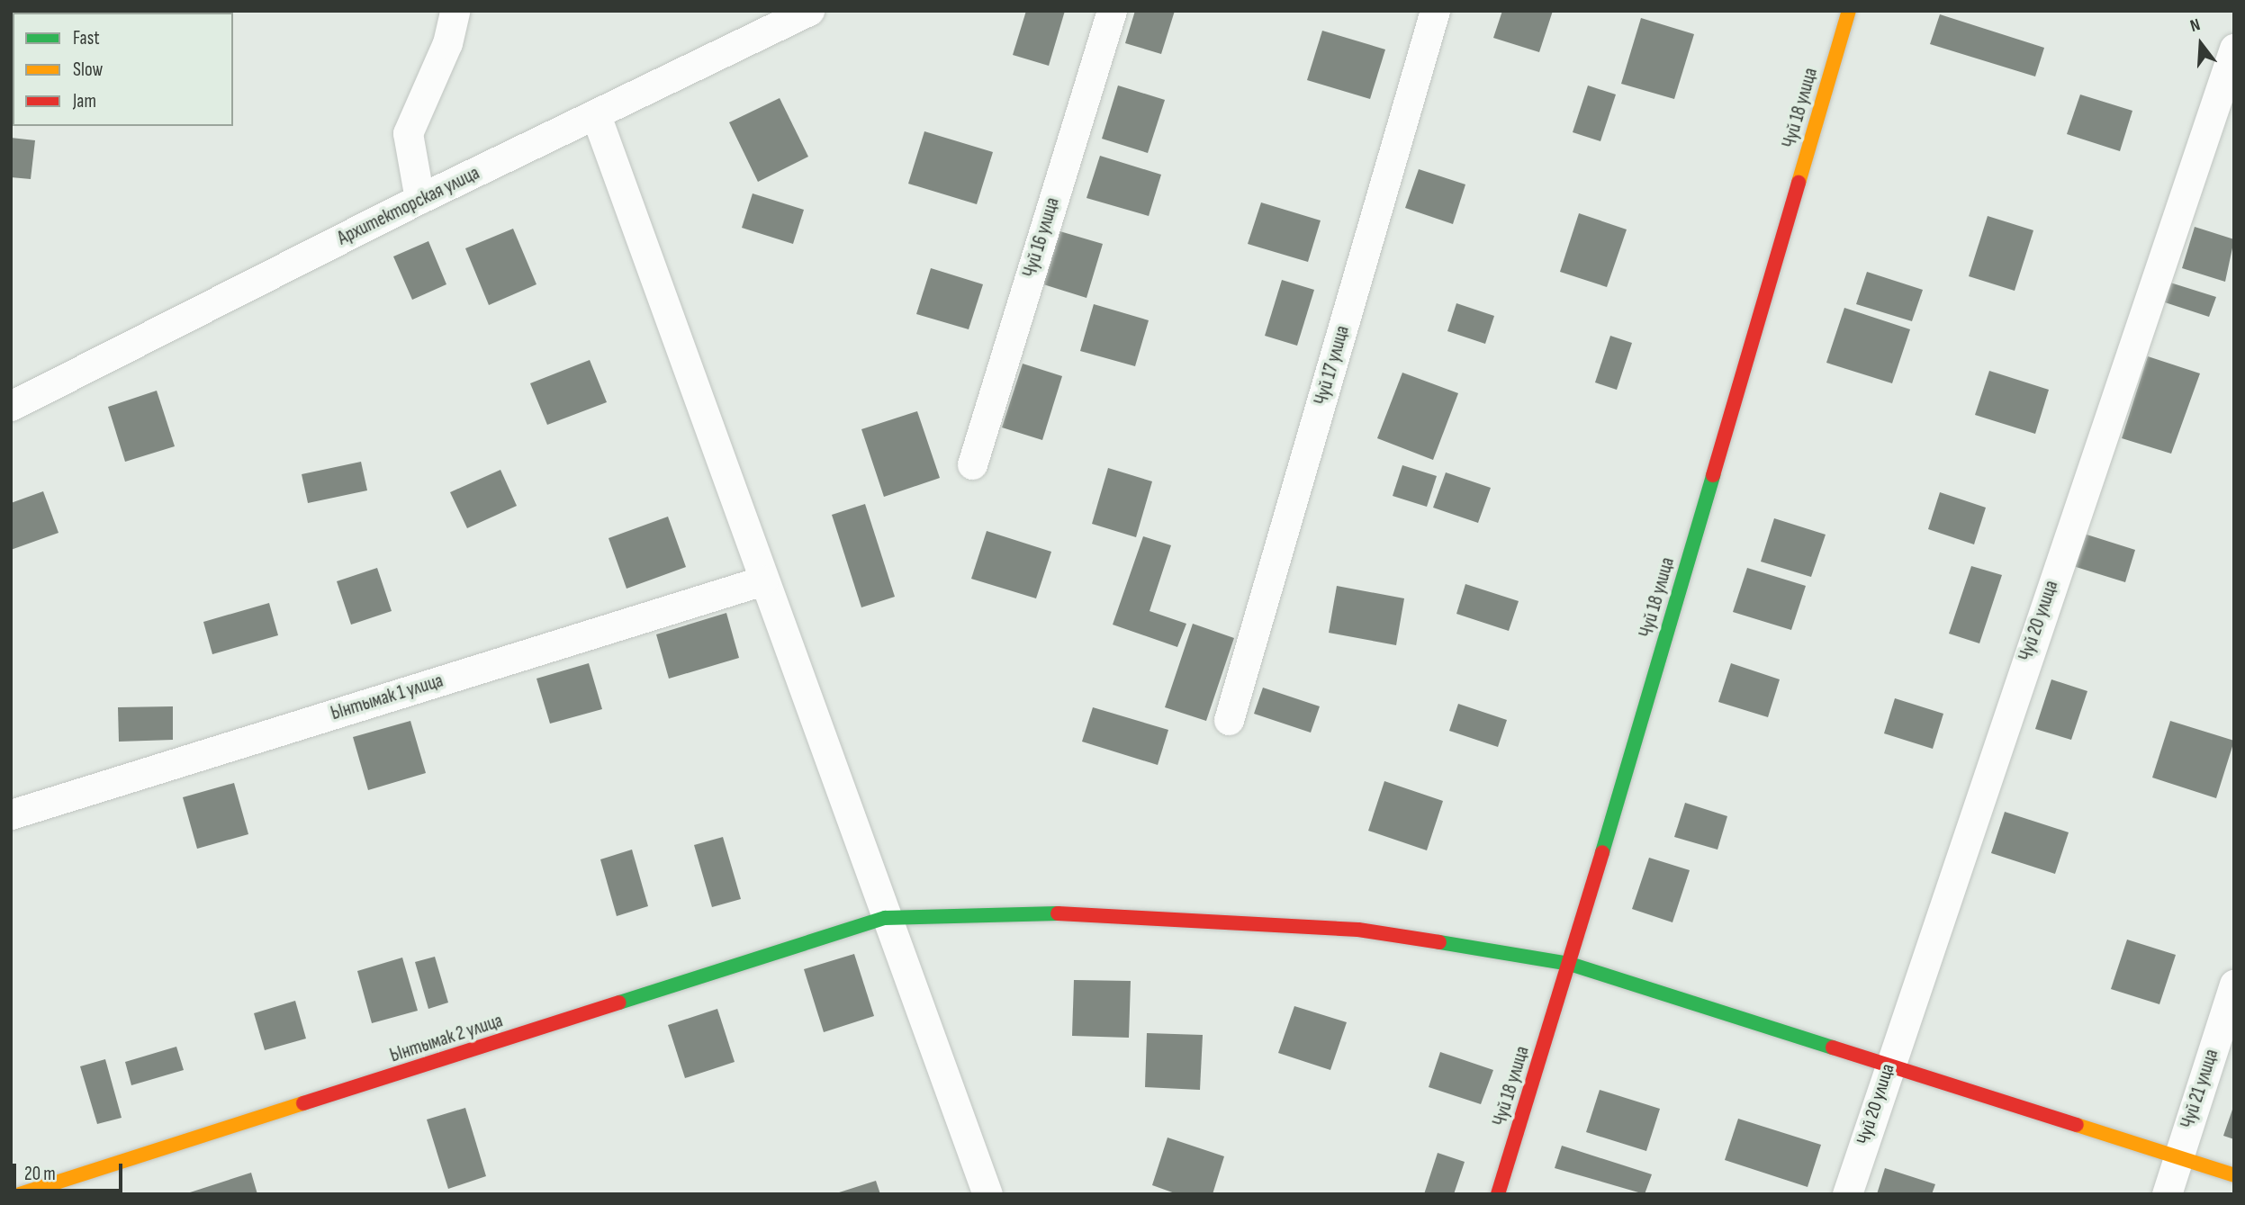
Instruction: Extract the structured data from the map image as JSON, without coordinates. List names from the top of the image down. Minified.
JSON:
{"streets":{"street":["Чуй 18 улица","Архитекторская улица","Чуй 16 улица","Чуй 17 улица","Чуй 20 улица","Ынтымак 1 улица","Ынтымак 2 улица","Чуй 21 улица"]},"crossings":[["Чуй 18 улица","Ынтымак 2 улица"],["Чуй 20 улица","Ынтымак 2 улица"],["Ынтымак 2 улица","Чуй 21 улица"]],"legend":["Fast","Slow","Jam"],"scale_bar":"20 m","north":"top"}
